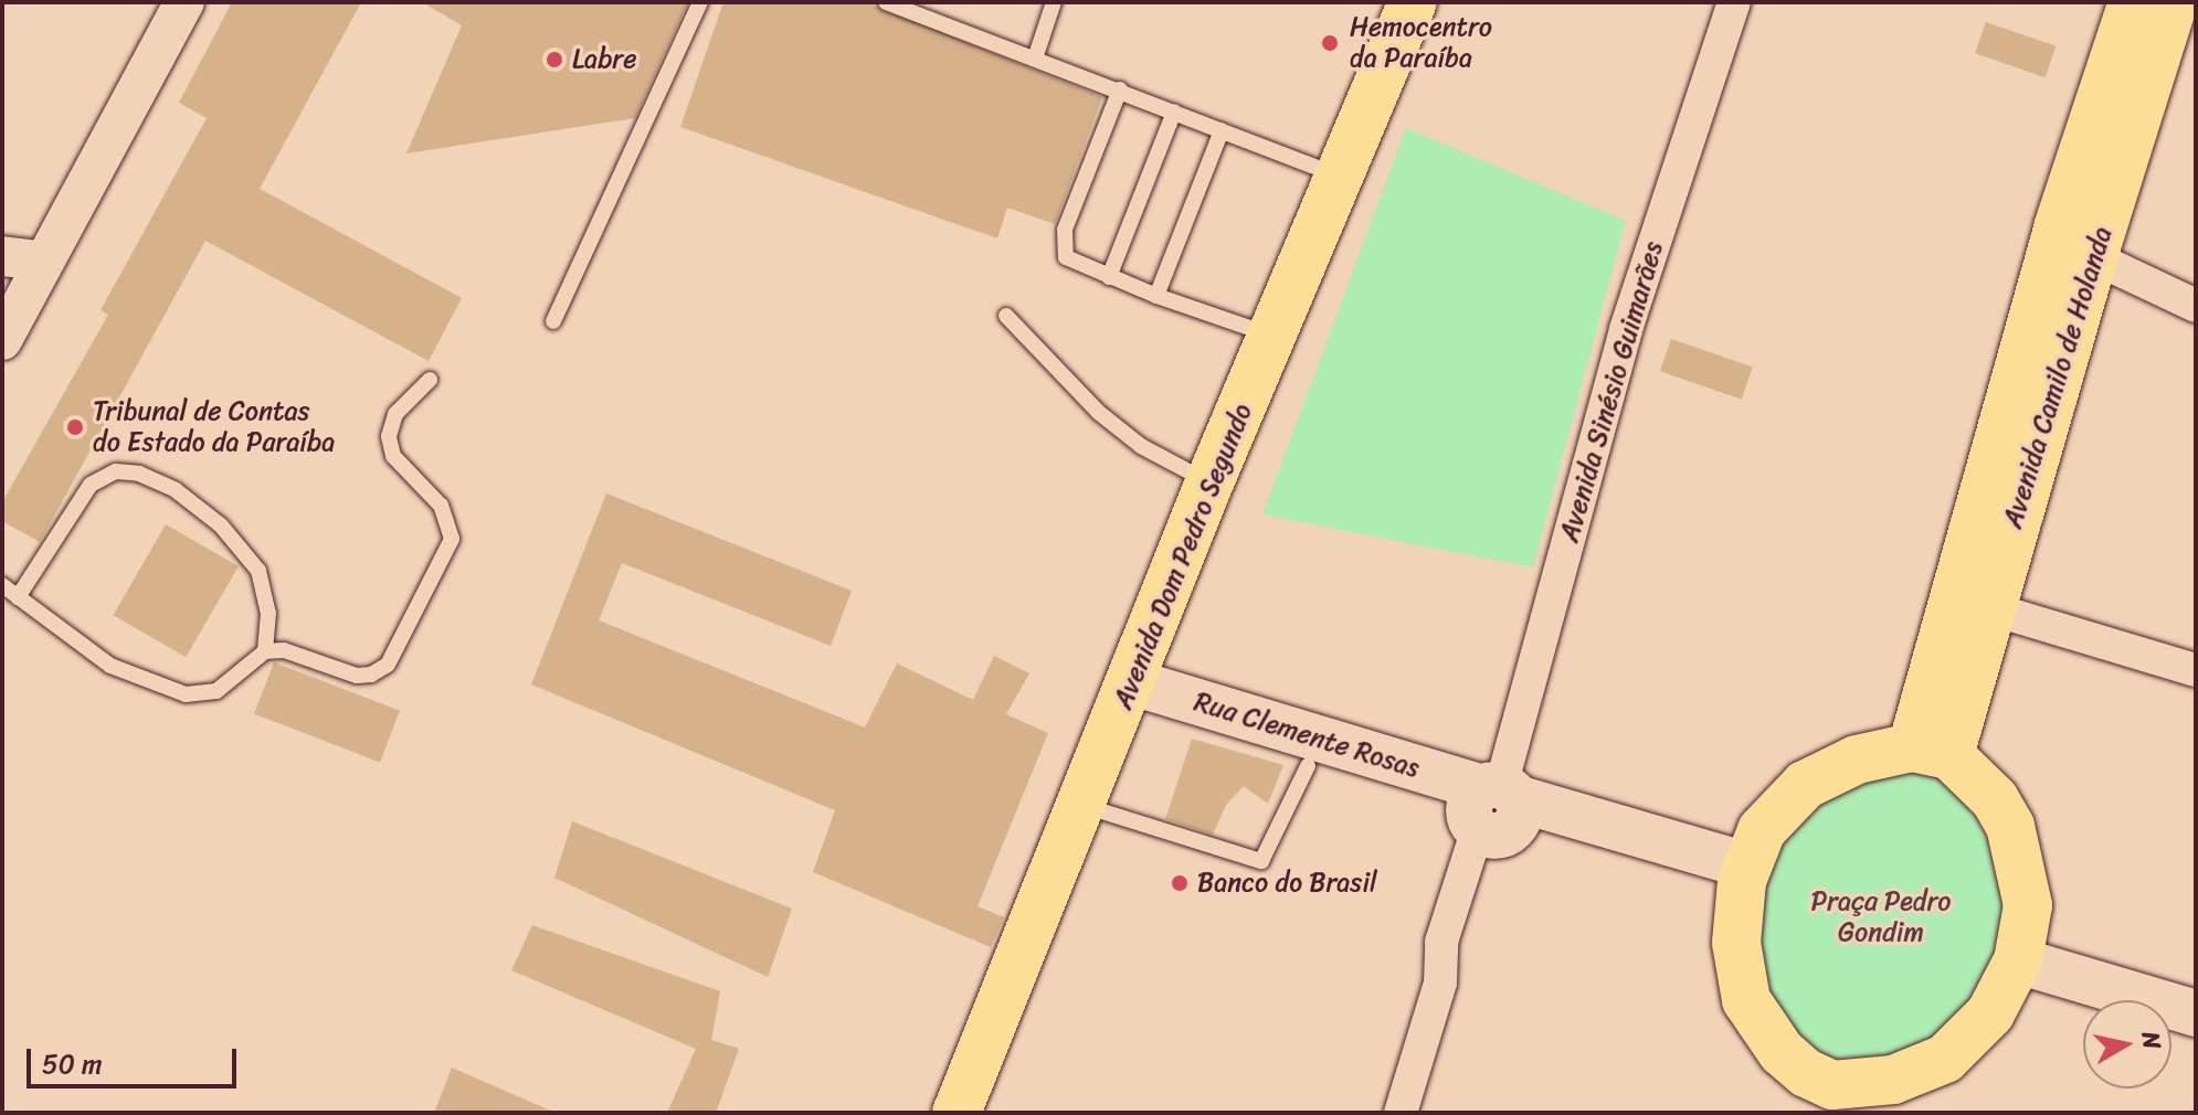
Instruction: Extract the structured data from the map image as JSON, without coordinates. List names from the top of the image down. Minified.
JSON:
{"streets":{"main road":["Avenida Camilo de Holanda","Avenida Dom Pedro Segundo","Rua Clemente Rosas"],"street":["Avenida Sinésio Guimarães"]},"crossings":[["Avenida Sinésio Guimarães","Rua Clemente Rosas"],["Avenida Dom Pedro Segundo","Rua Clemente Rosas"]],"parks":["Praça Pedro Gondim"],"places":["Hemocentro da Paraíba","Labre","Tribunal de Contas do Estado da Paraíba","Banco do Brasil"],"scale_bar":"50 m","north":"right"}
